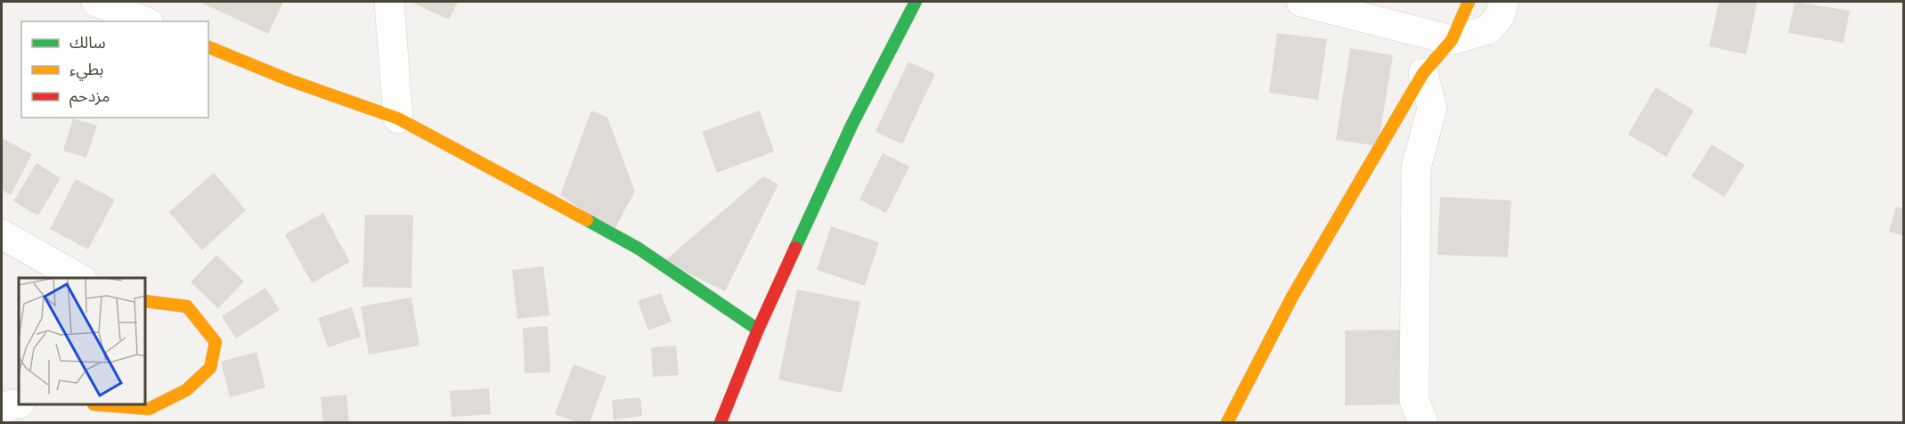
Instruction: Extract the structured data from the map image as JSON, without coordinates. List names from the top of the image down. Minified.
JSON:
{"legend":["سالك","بطيء","مزدحم"]}
